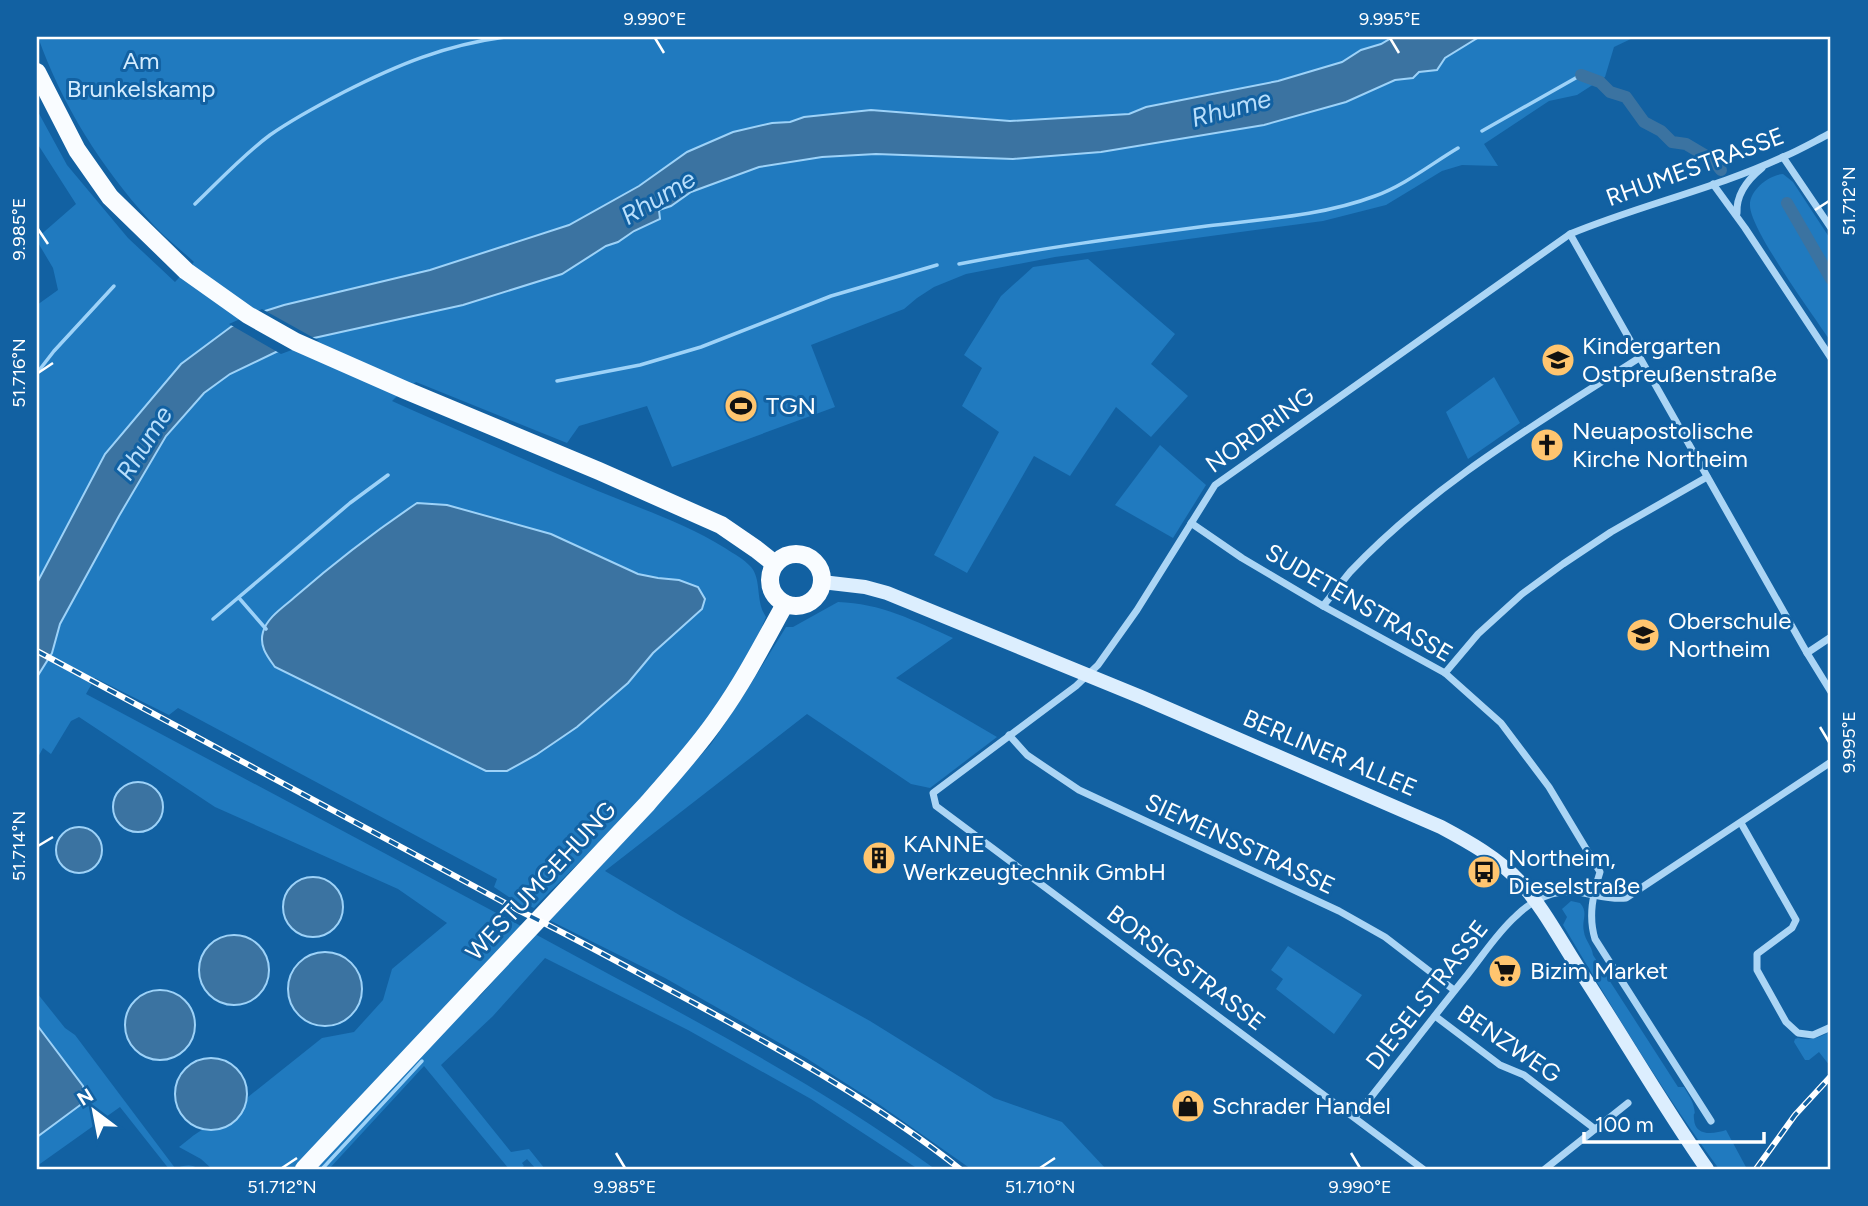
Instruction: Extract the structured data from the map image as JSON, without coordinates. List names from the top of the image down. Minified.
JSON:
{"streets":{"main road":["BERLINER ALLEE","WESTUMGEHUNG"],"street":["RHUMESTRASSE","NORDRING","SUDETENSTRASSE","SIEMENSSTRASSE","BORSIGSTRASSE","DIESELSTRASSE","BENZWEG"]},"crossings":[["RHUMESTRASSE","NORDRING"],["NORDRING","SUDETENSTRASSE"],["NORDRING","BERLINER ALLEE"],["NORDRING","SIEMENSSTRASSE"],["NORDRING","BORSIGSTRASSE"],["BERLINER ALLEE","WESTUMGEHUNG"],["BERLINER ALLEE","DIESELSTRASSE"],["SIEMENSSTRASSE","DIESELSTRASSE"],["BORSIGSTRASSE","DIESELSTRASSE"],["DIESELSTRASSE","BENZWEG"]],"water":["Rhume"],"parks":["Am Brunkelskamp"],"places":{"school or university":["Kindergarten Ostpreußenstraße","Oberschule Northeim"],"sports":["TGN"],"church":["Neuapostolische Kirche Northeim"],"building":["KANNE Werkzeugtechnik GmbH"],"bus stop":["Northeim, Dieselstraße"],"supermarket":["Bizim Market"],"shop":["Schrader Handel"]},"scale_bar":"100 m","north":"top left","coordinates":["9.990°E","9.995°E","51.712°N","9.985°E","51.716°N","51.714°N","51.710°N"]}
